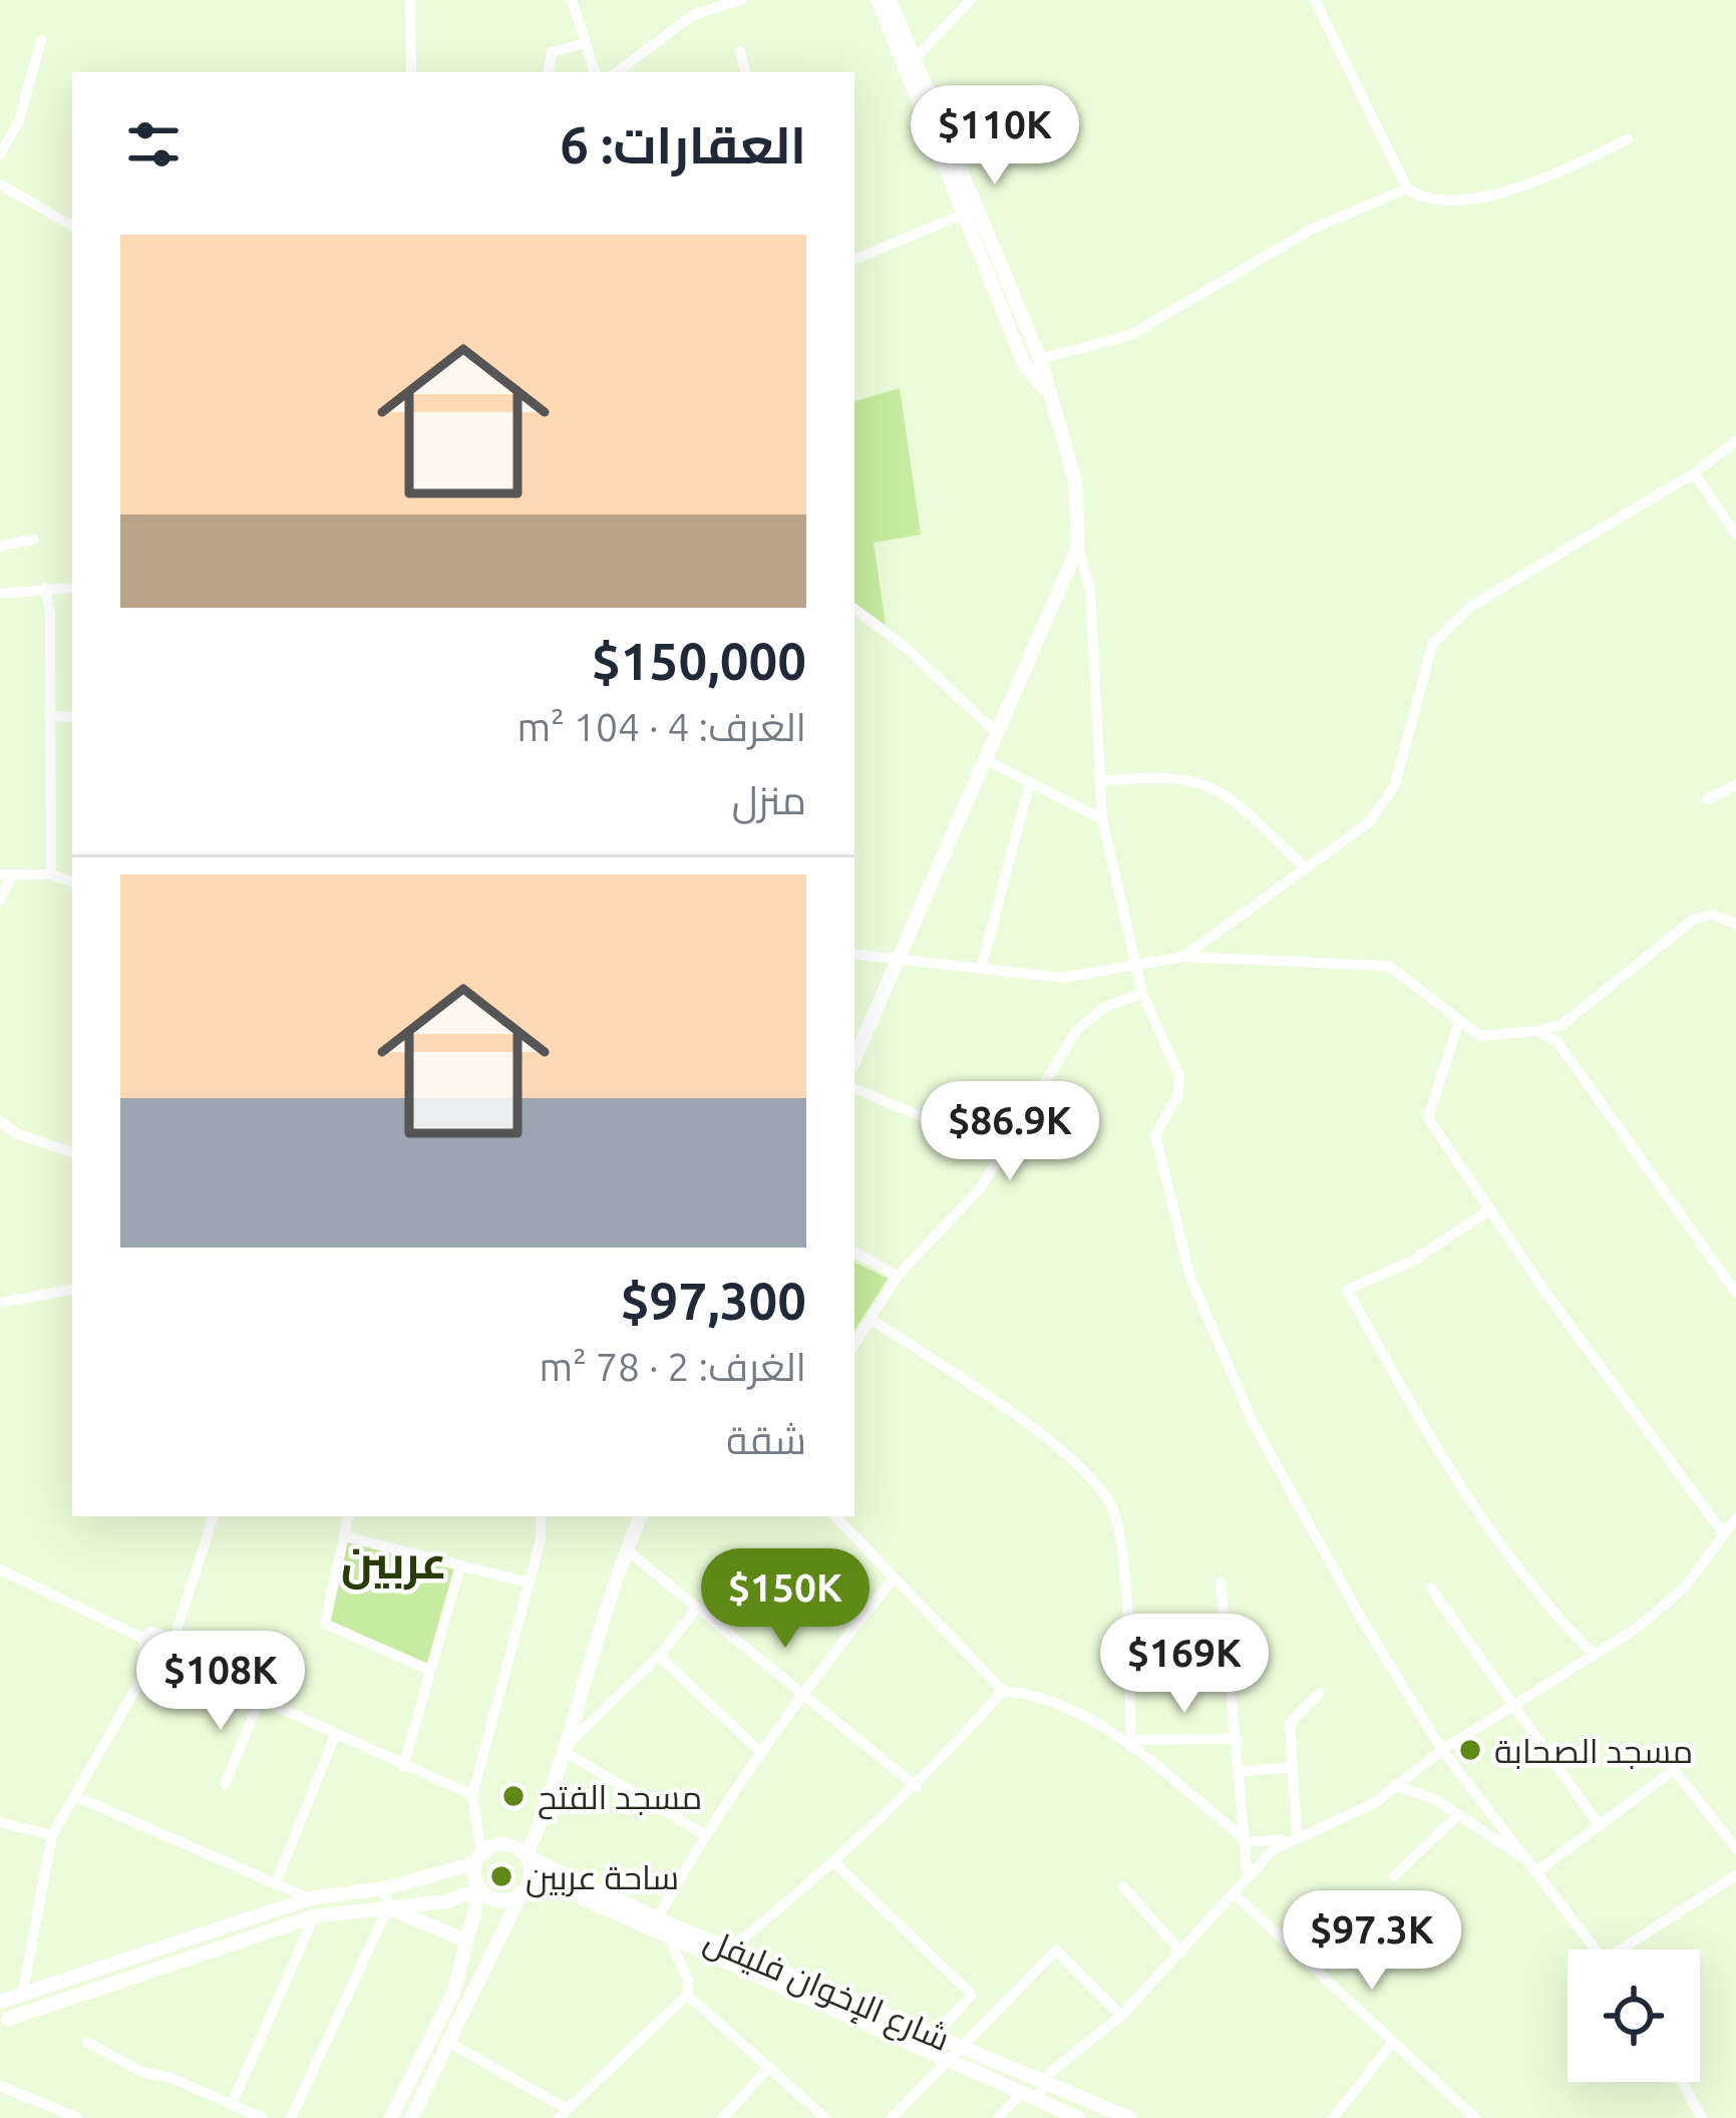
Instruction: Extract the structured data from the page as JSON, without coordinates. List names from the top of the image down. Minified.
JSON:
{"streets":{"main road":["شارع الإخوان فليفل"]},"districts":["عربين"],"places":["مسجد الصحابة","مسجد الفتح","ساحة عربين"],"page":{"heading":"العقارات: 6","price":["$110K","$86.9K","$150K","$169K","$108K","$97.3K"],"list":[{"name":"$150,000","note":"الغرف: 4 · 104 m² · منزل"},{"name":"$97,300","note":"الغرف: 2 · 78 m² · شقة"}]}}
